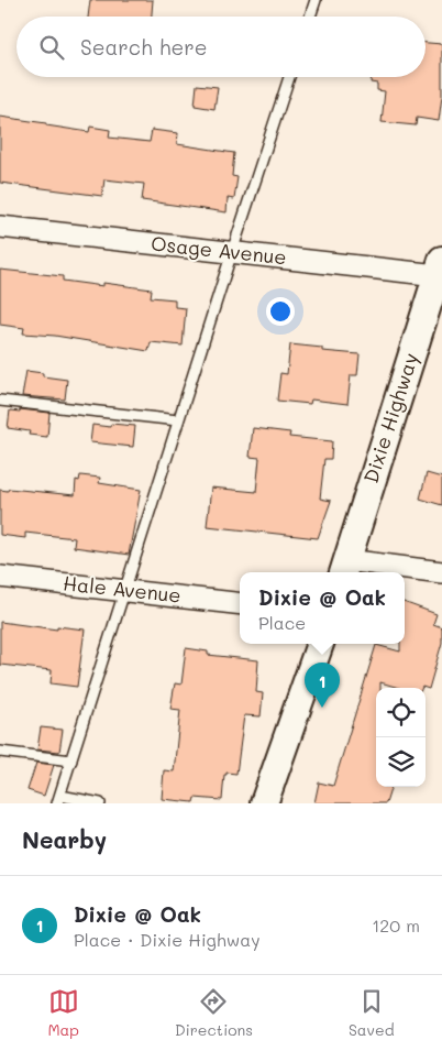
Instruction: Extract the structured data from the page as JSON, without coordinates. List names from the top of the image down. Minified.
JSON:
{"streets":{"street":["Osage Avenue","Dixie Highway","Hale Avenue"]},"crossings":[["Osage Avenue","Dixie Highway"]],"page":{"search":"Search here","popup":["Dixie @ Oak","Place"],"pins":"1","heading":"Nearby","list":[{"mark":"1","name":"Dixie @ Oak","note":"Place · Dixie Highway","value":"120 m"}],"nav":["Map","Directions","Saved"]}}
